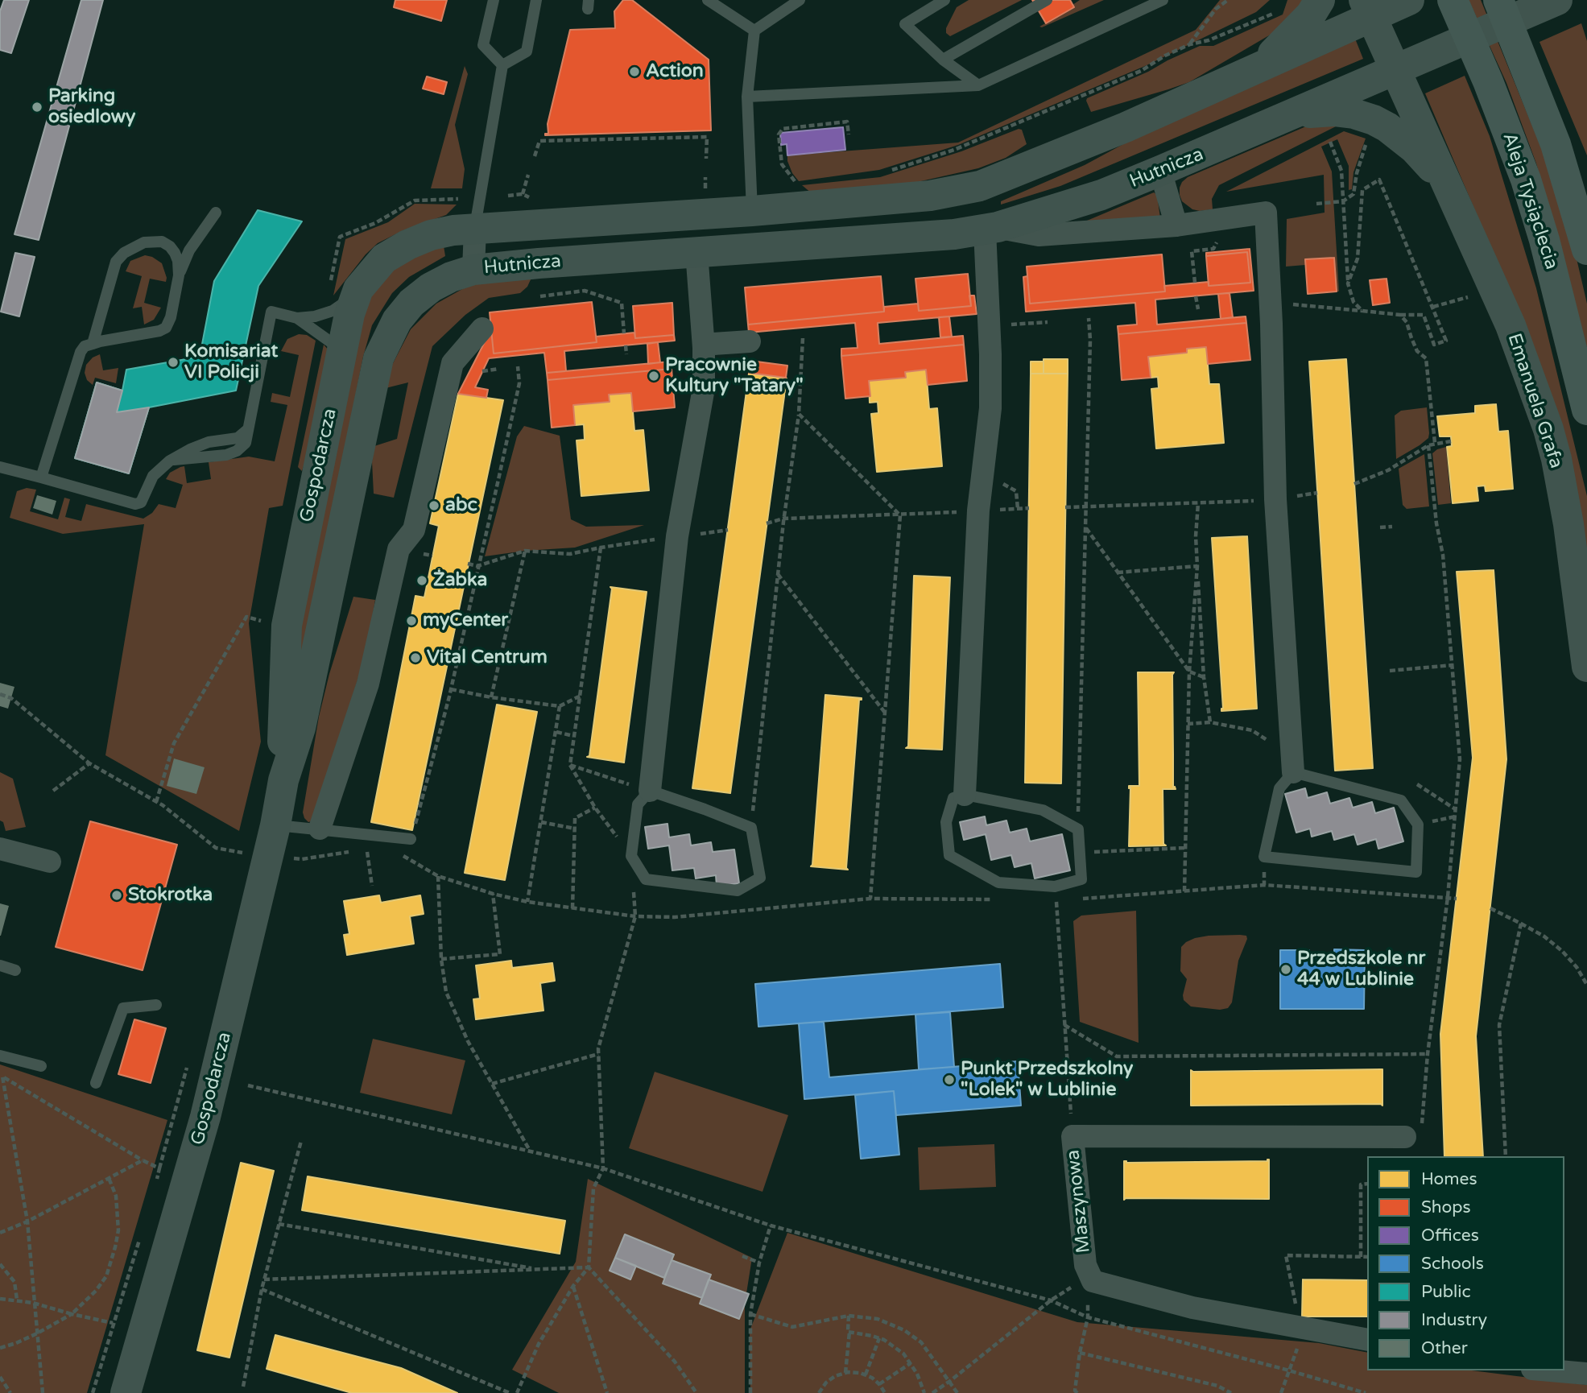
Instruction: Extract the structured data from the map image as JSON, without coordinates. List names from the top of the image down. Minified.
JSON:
{"streets":{"main road":["Aleja Tysiąclecia"],"street":["Hutnicza","Emanuela Grafa","Gospodarcza","Maszynowa"]},"crossings":[["Hutnicza","Emanuela Grafa"],["Hutnicza","Gospodarcza"]],"places":["Action","Parking osiedlowy","Komisariat VI Policji","Pracownie Kultury \"Tatary\"","abc","Żabka","myCenter","Vital Centrum","Stokrotka","Przedszkole nr 44 w Lublinie","Punkt Przedszkolny \"Lolek\" w Lublinie"],"legend":["Homes","Shops","Offices","Schools","Public","Industry","Other"]}
